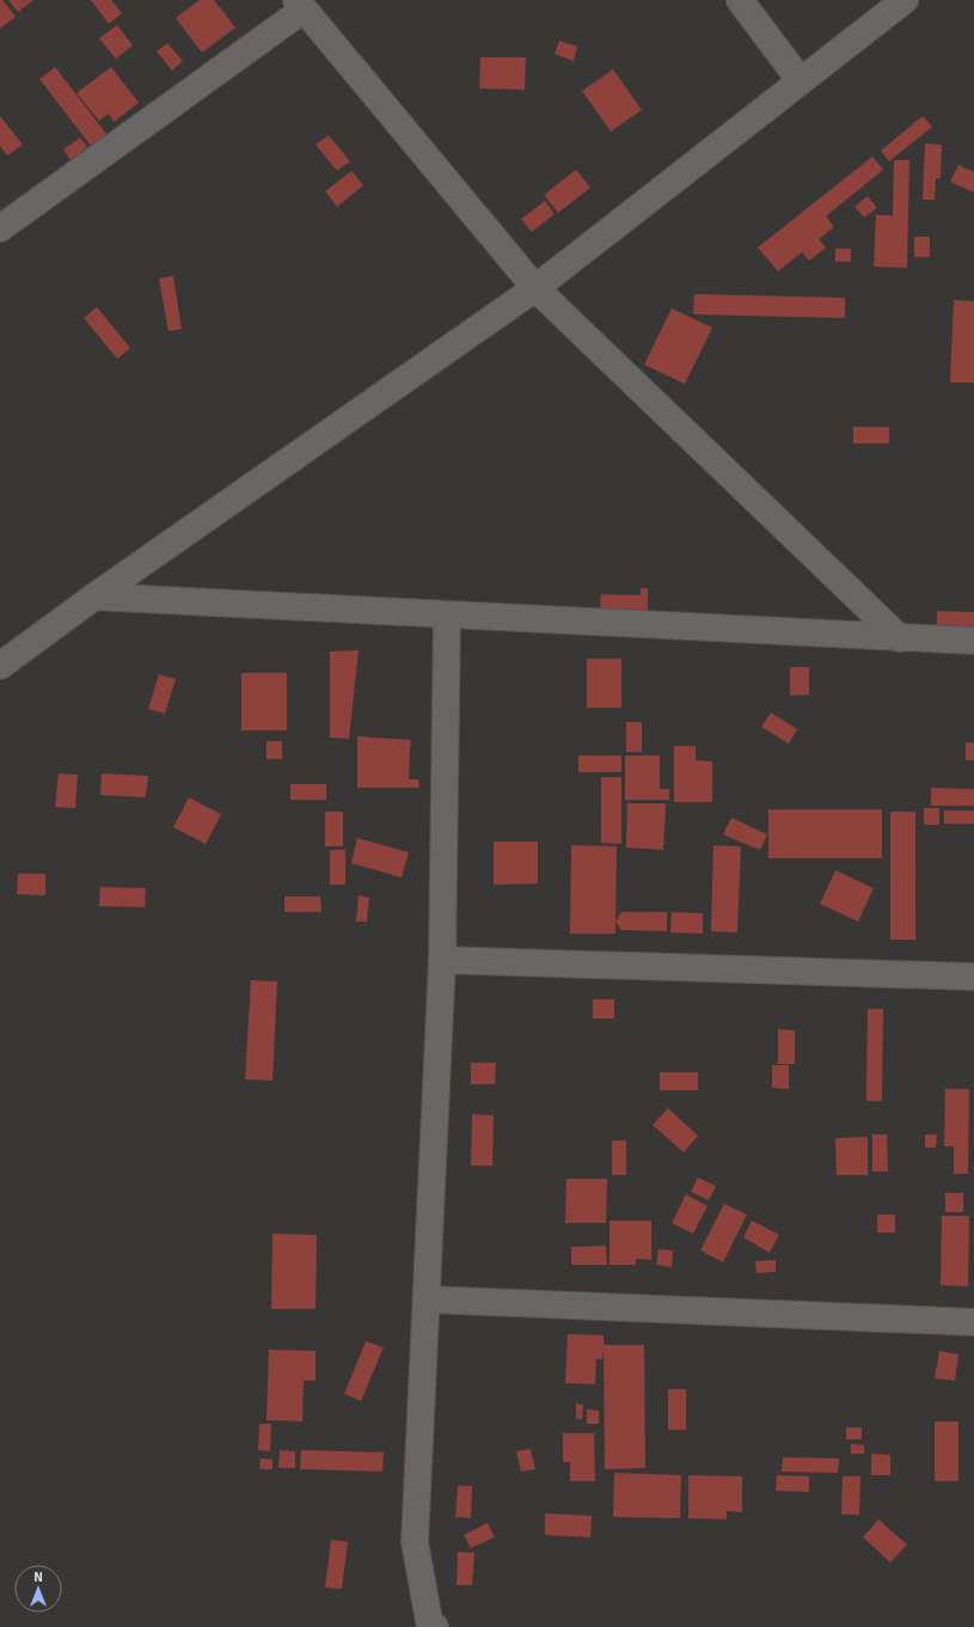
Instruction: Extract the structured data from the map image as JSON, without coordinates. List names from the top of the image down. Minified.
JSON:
{"north":"top"}
